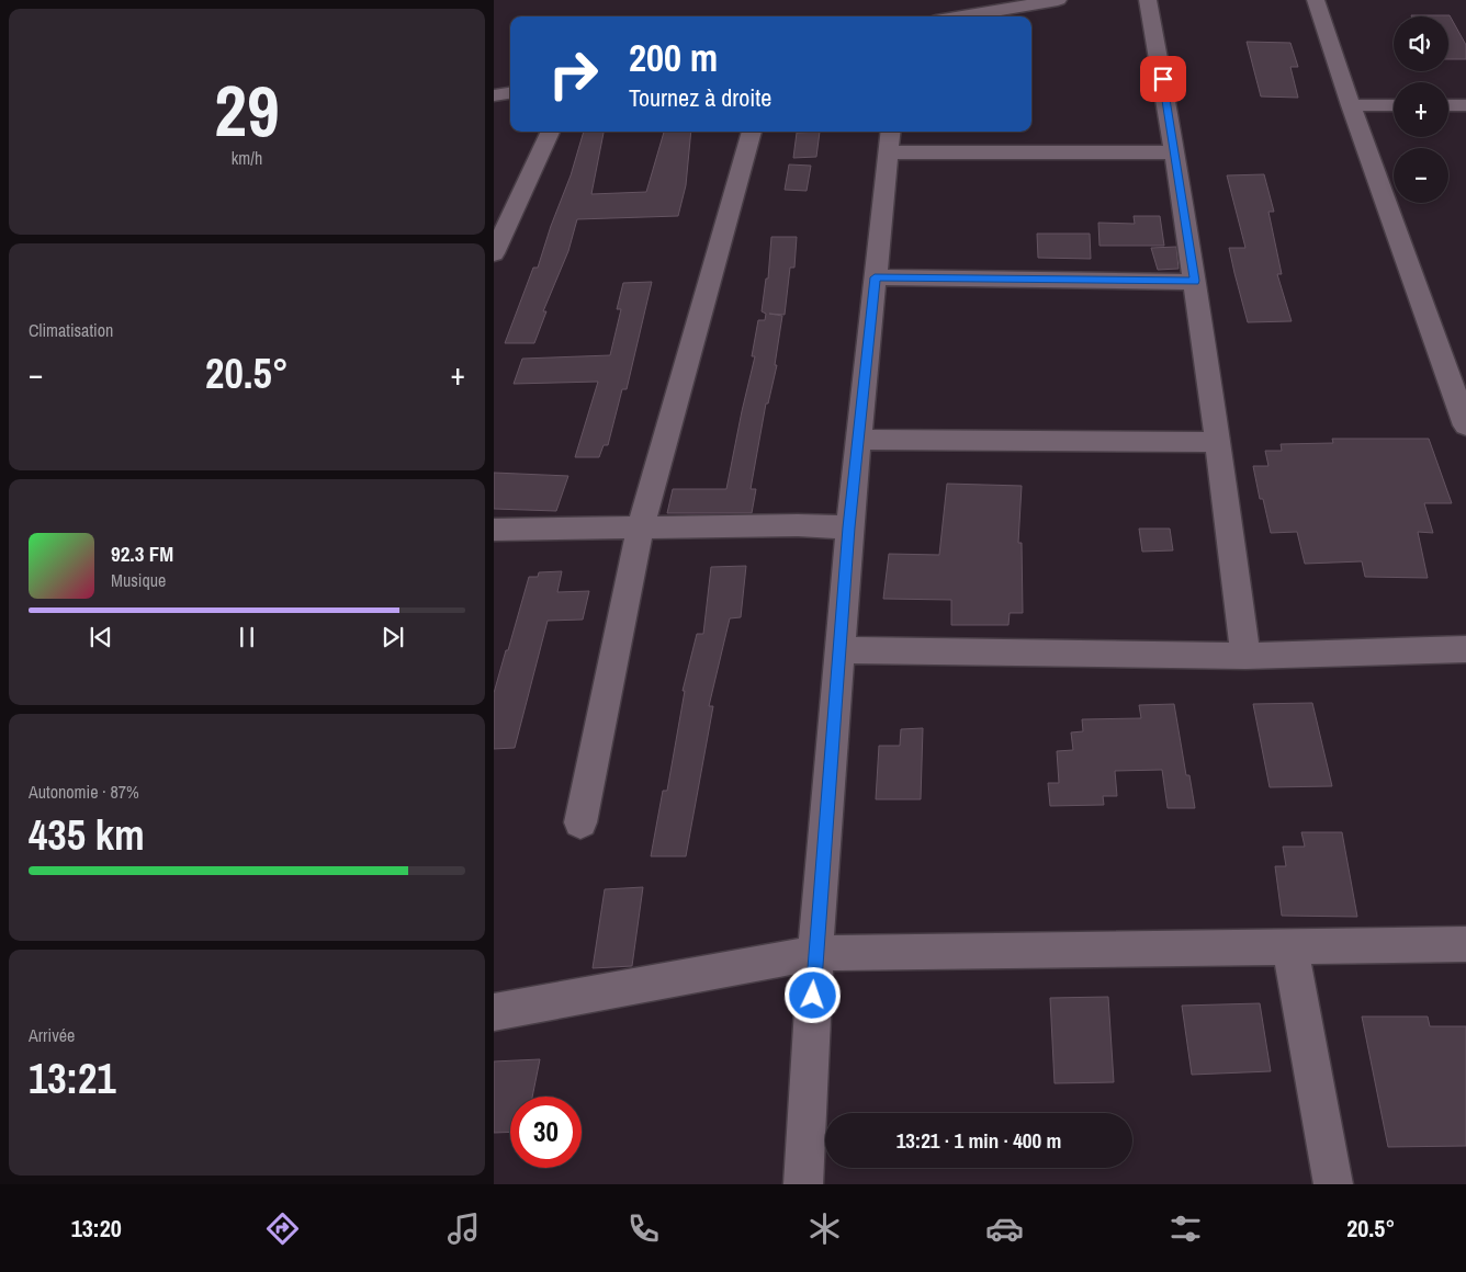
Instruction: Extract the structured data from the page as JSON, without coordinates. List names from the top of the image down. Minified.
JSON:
{"page":{"tile":[["29","km/h"],"Climatisation",["Autonomie · 87%","435 km"],["Arrivée","13:21"]],"map_buttons":["+","−"],"turn":["200 m","Tournez à droite"],"heat":["−","20.5°","+"],"song":["92.3 FM","Musique"],"limit":"30","trip":"13:21 · 1 min · 400 m","tabs":["13:20","20.5°"]}}
